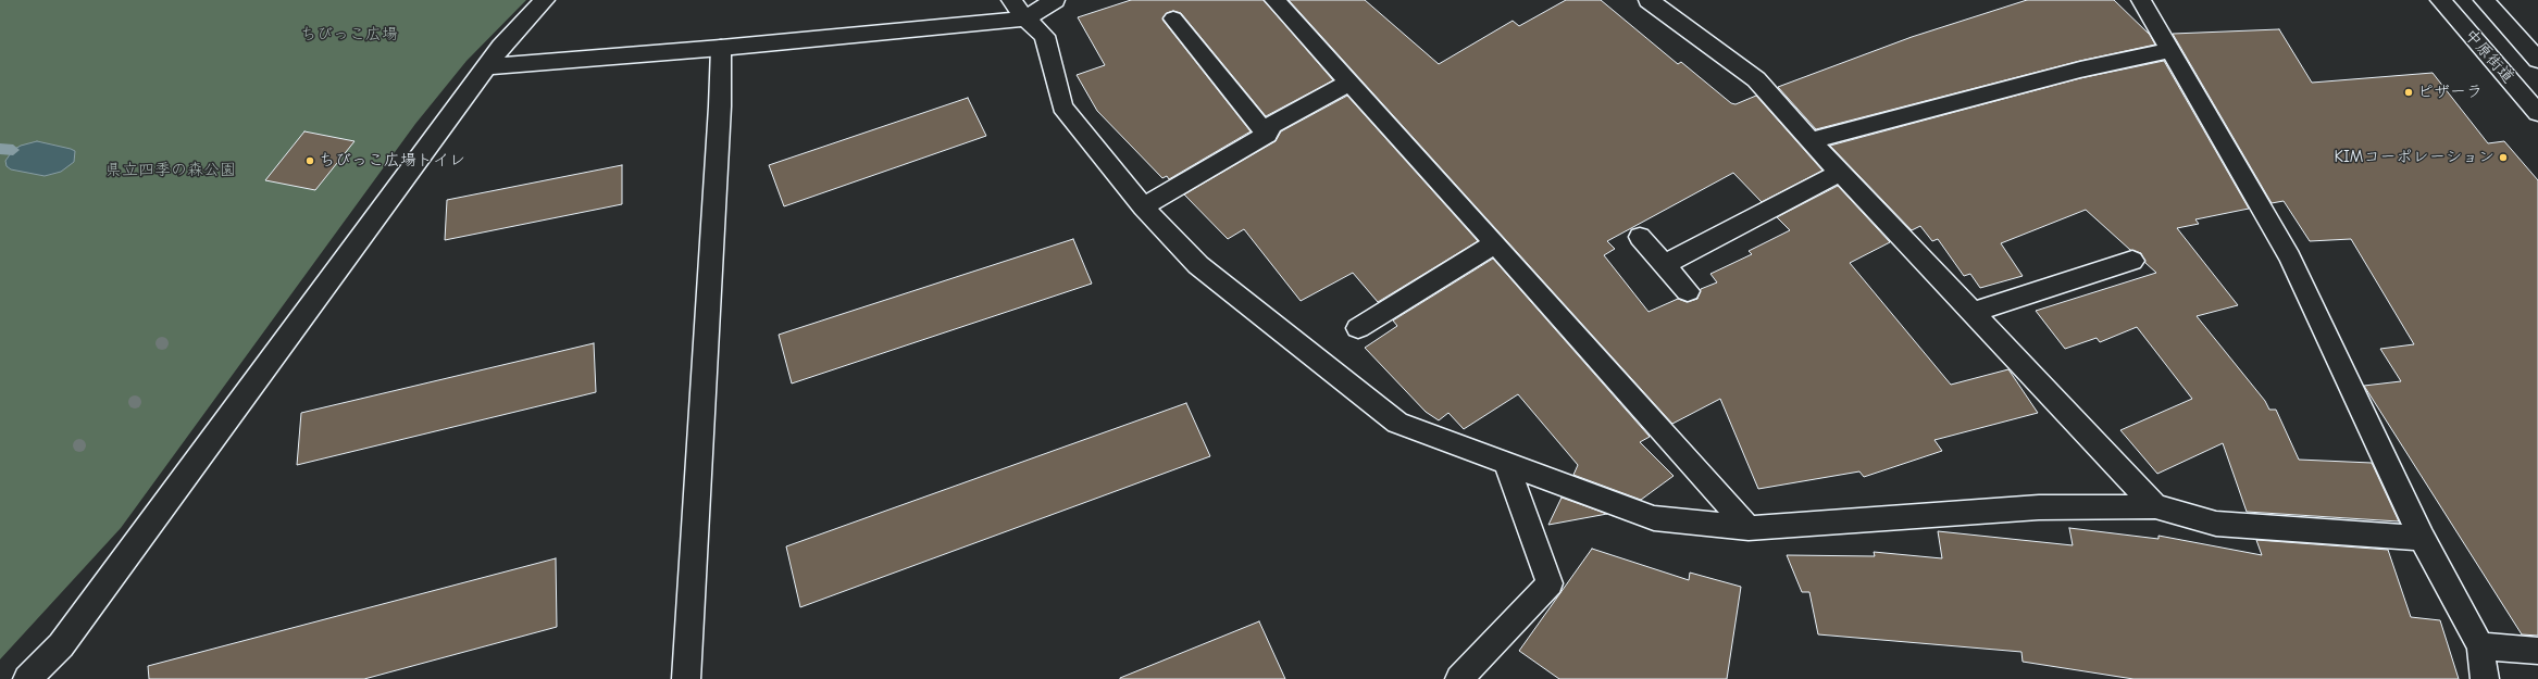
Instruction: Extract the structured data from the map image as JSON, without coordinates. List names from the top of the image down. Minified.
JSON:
{"streets":{"street":["中原街道"]},"parks":["ちびっこ広場","県立四季の森公園"],"places":["ピザーラ","KIMコーポレーション","ちびっこ広場トイレ"]}
